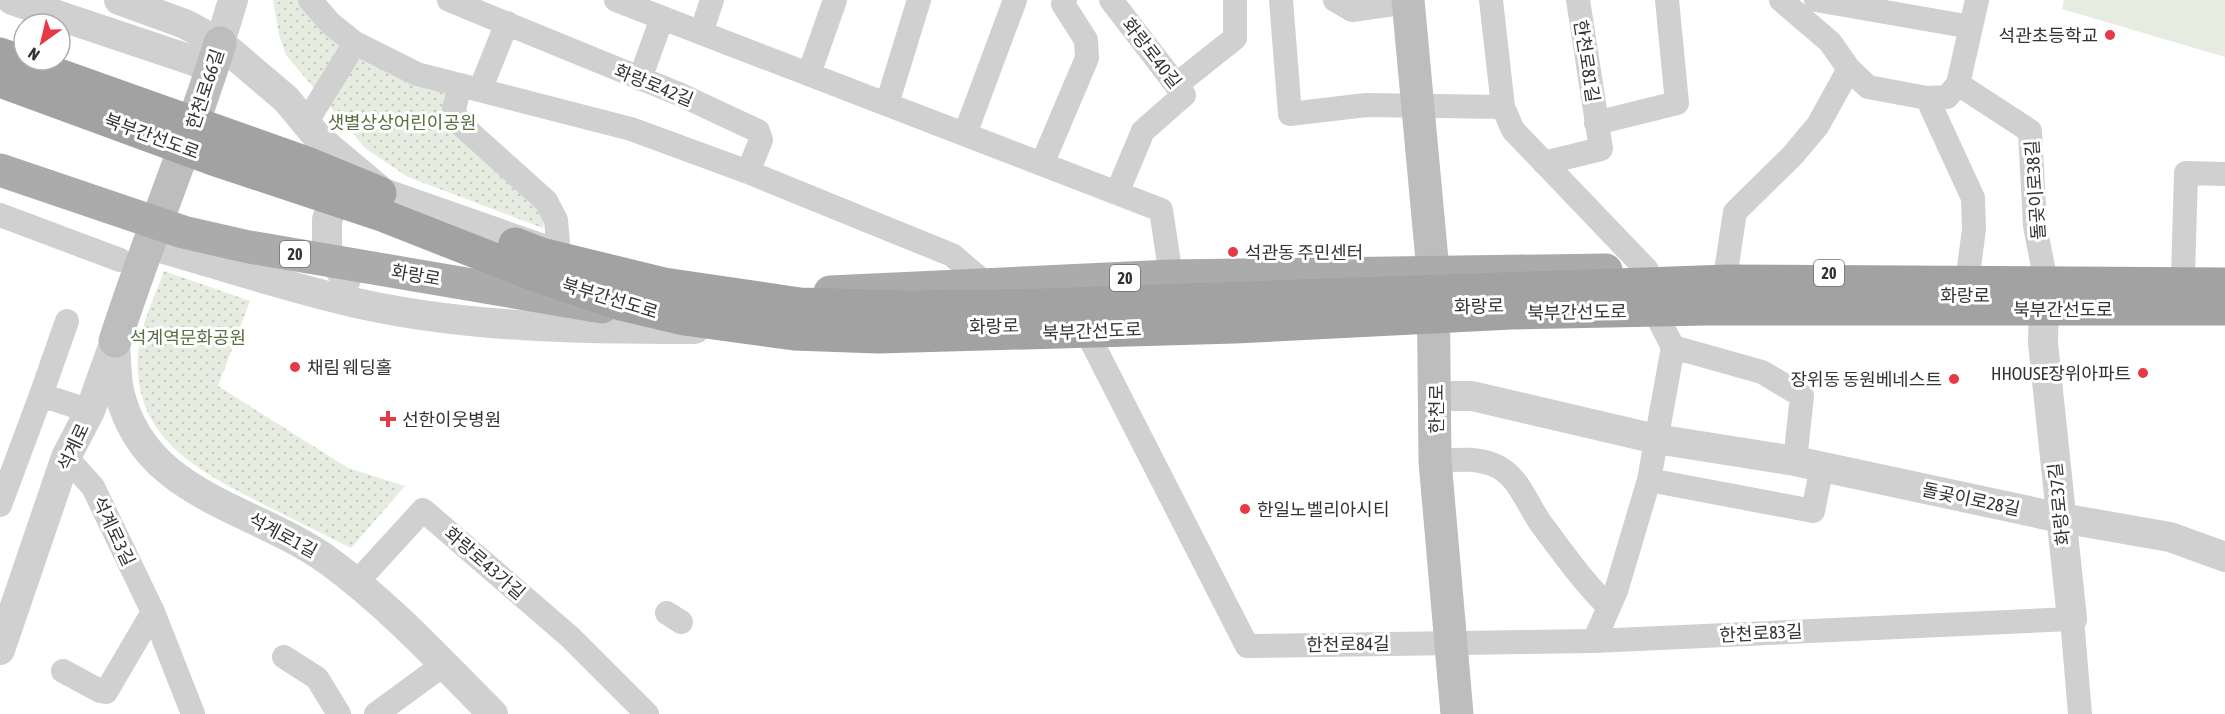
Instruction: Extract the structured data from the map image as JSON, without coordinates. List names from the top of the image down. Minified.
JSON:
{"streets":{"highway":["북부간선도로"],"main road":["한천로66길","20","화랑로","한천로","석계로"],"street":["화랑로40길","한천로81길","화랑로42길","돌곶이로38길","돌곶이로28길","화랑로37길","석계로3길","석계로1길","화랑로43가길","한천로83길","한천로84길"]},"crossings":[["한천로66길","화랑로"],["한천로66길","석계로"],["북부간선도로","화랑로"],["돌곶이로38길","화랑로"],["돌곶이로38길","화랑로37길"],["화랑로","한천로"],["화랑로","석계로"],["화랑로","화랑로37길"],["화랑로","한천로84길"],["한천로","돌곶이로28길"],["한천로","한천로83길"],["한천로","한천로84길"],["석계로","석계로3길"],["석계로","석계로1길"],["돌곶이로28길","화랑로37길"],["화랑로37길","한천로83길"],["석계로1길","화랑로43가길"],["한천로83길","한천로84길"]],"parks":["샛별상상어린이공원","석계역문화공원"],"places":{"other":["석관초등학교","석관동 주민센터","채림 웨딩홀","HHOUSE장위아파트","장위동 동원베네스트","한일노벨리아시티"],"health":["선한이웃병원"]},"north":"bottom left"}
